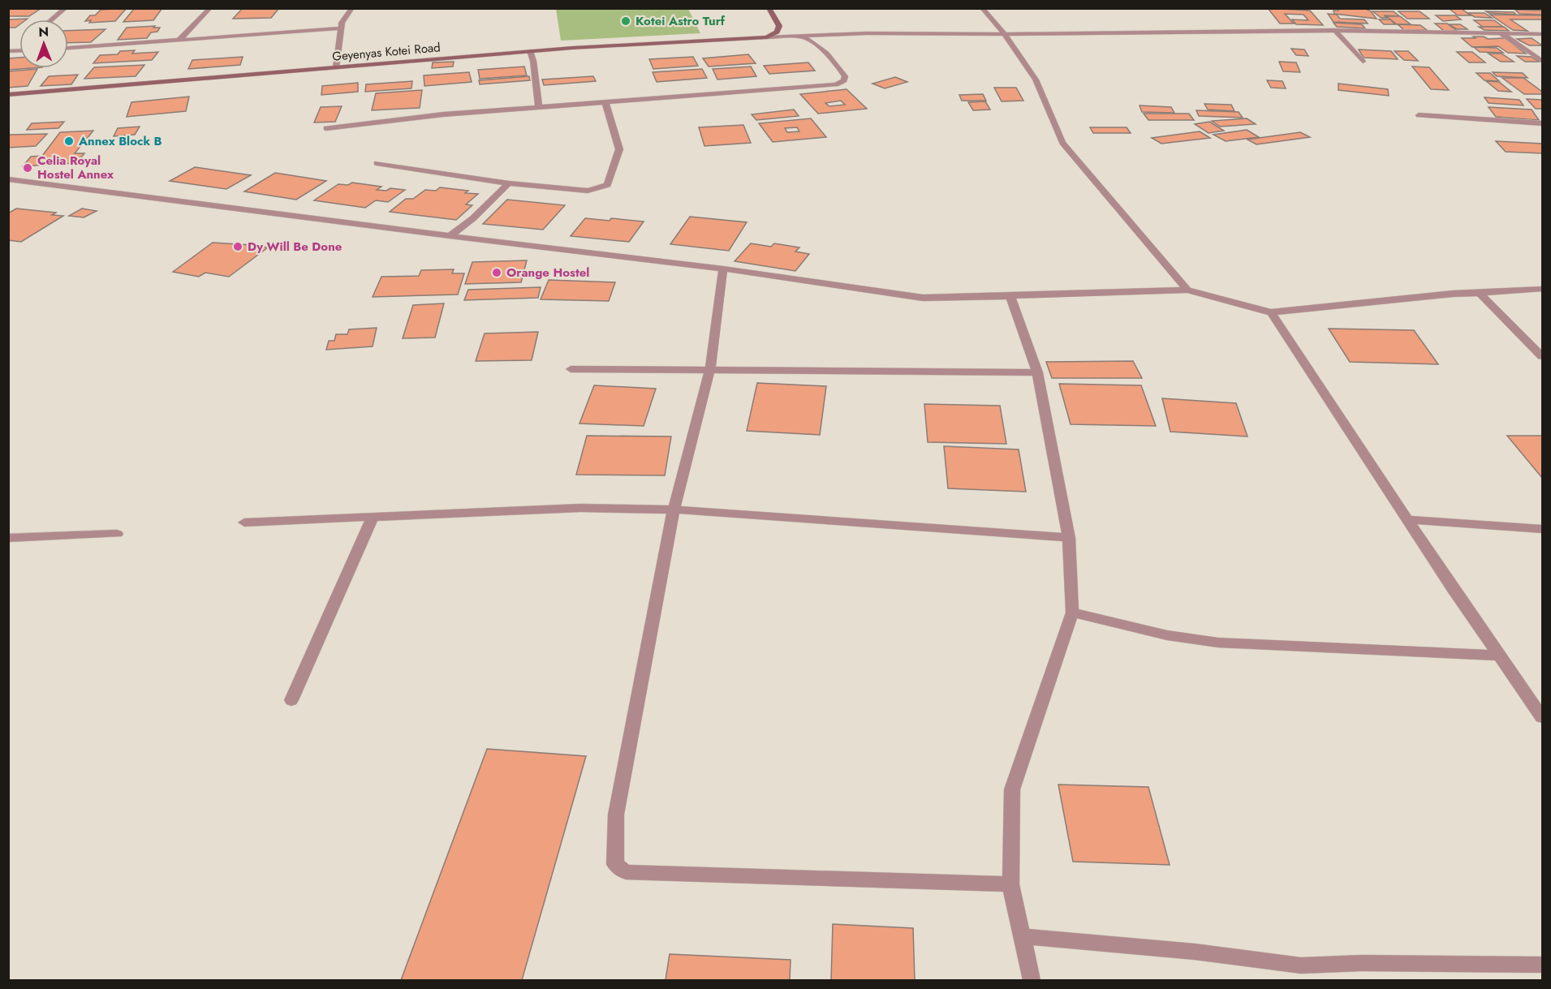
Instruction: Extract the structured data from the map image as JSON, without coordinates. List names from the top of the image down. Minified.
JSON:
{"streets":{"street":["Geyenyas Kotei Road"]},"places":["Kotei Astro Turf","Annex Block B","Celia Royal Hostel Annex","Dy Will Be Done","Orange Hostel"],"north":"top"}
